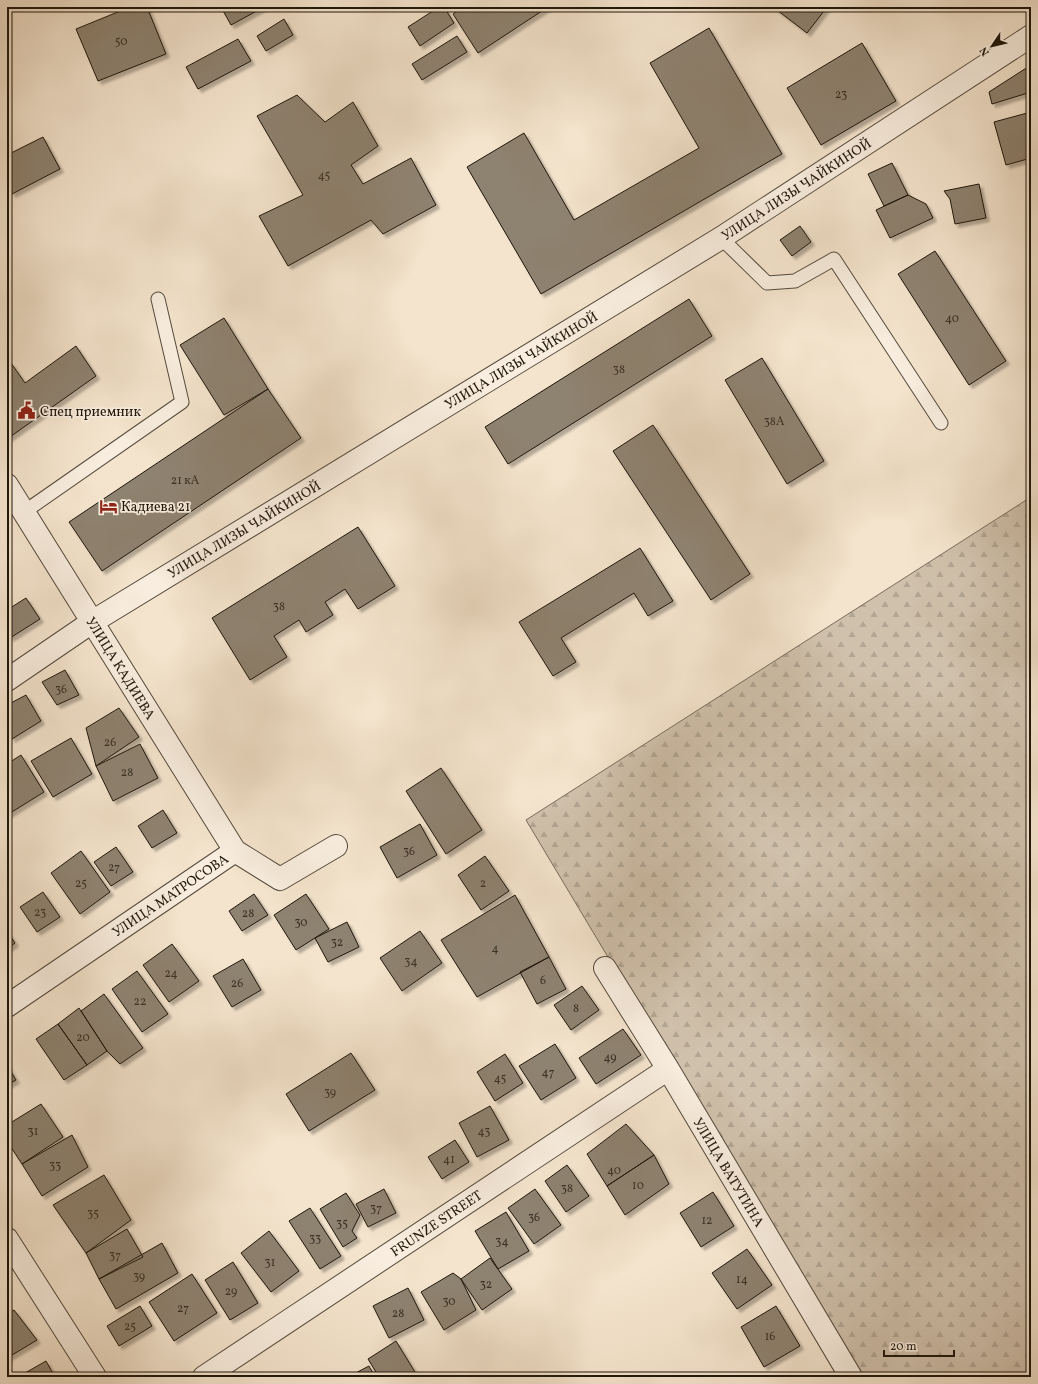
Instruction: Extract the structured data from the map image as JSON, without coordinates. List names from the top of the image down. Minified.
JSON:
{"streets":{"street":["УЛИЦА ЛИЗЫ ЧАЙКИНОЙ","УЛИЦА КАДИЕВА","УЛИЦА МАТРОСОВА","УЛИЦА ВАТУТИНА","FRUNZE STREET"]},"crossings":[["УЛИЦА ЛИЗЫ ЧАЙКИНОЙ","УЛИЦА КАДИЕВА"],["УЛИЦА КАДИЕВА","УЛИЦА МАТРОСОВА"],["УЛИЦА ВАТУТИНА","FRUNZE STREET"]],"places":{"public building":["Спец приемник"],"hotel":["Кадиева 21"]},"house_numbers":["50","23","45","40","38","38А","21 кА","38","36","26","28","36","27","25","2","23","28","30","32","4","34","24","6","26","22","8","20","49","47","45","39","31","43","41","33","40","10","38","37","35","36","12","35","33","34","37","31","39","14","32","29","30","27","28","25","16"],"scale_bar":"20 m","north":"bottom left"}
